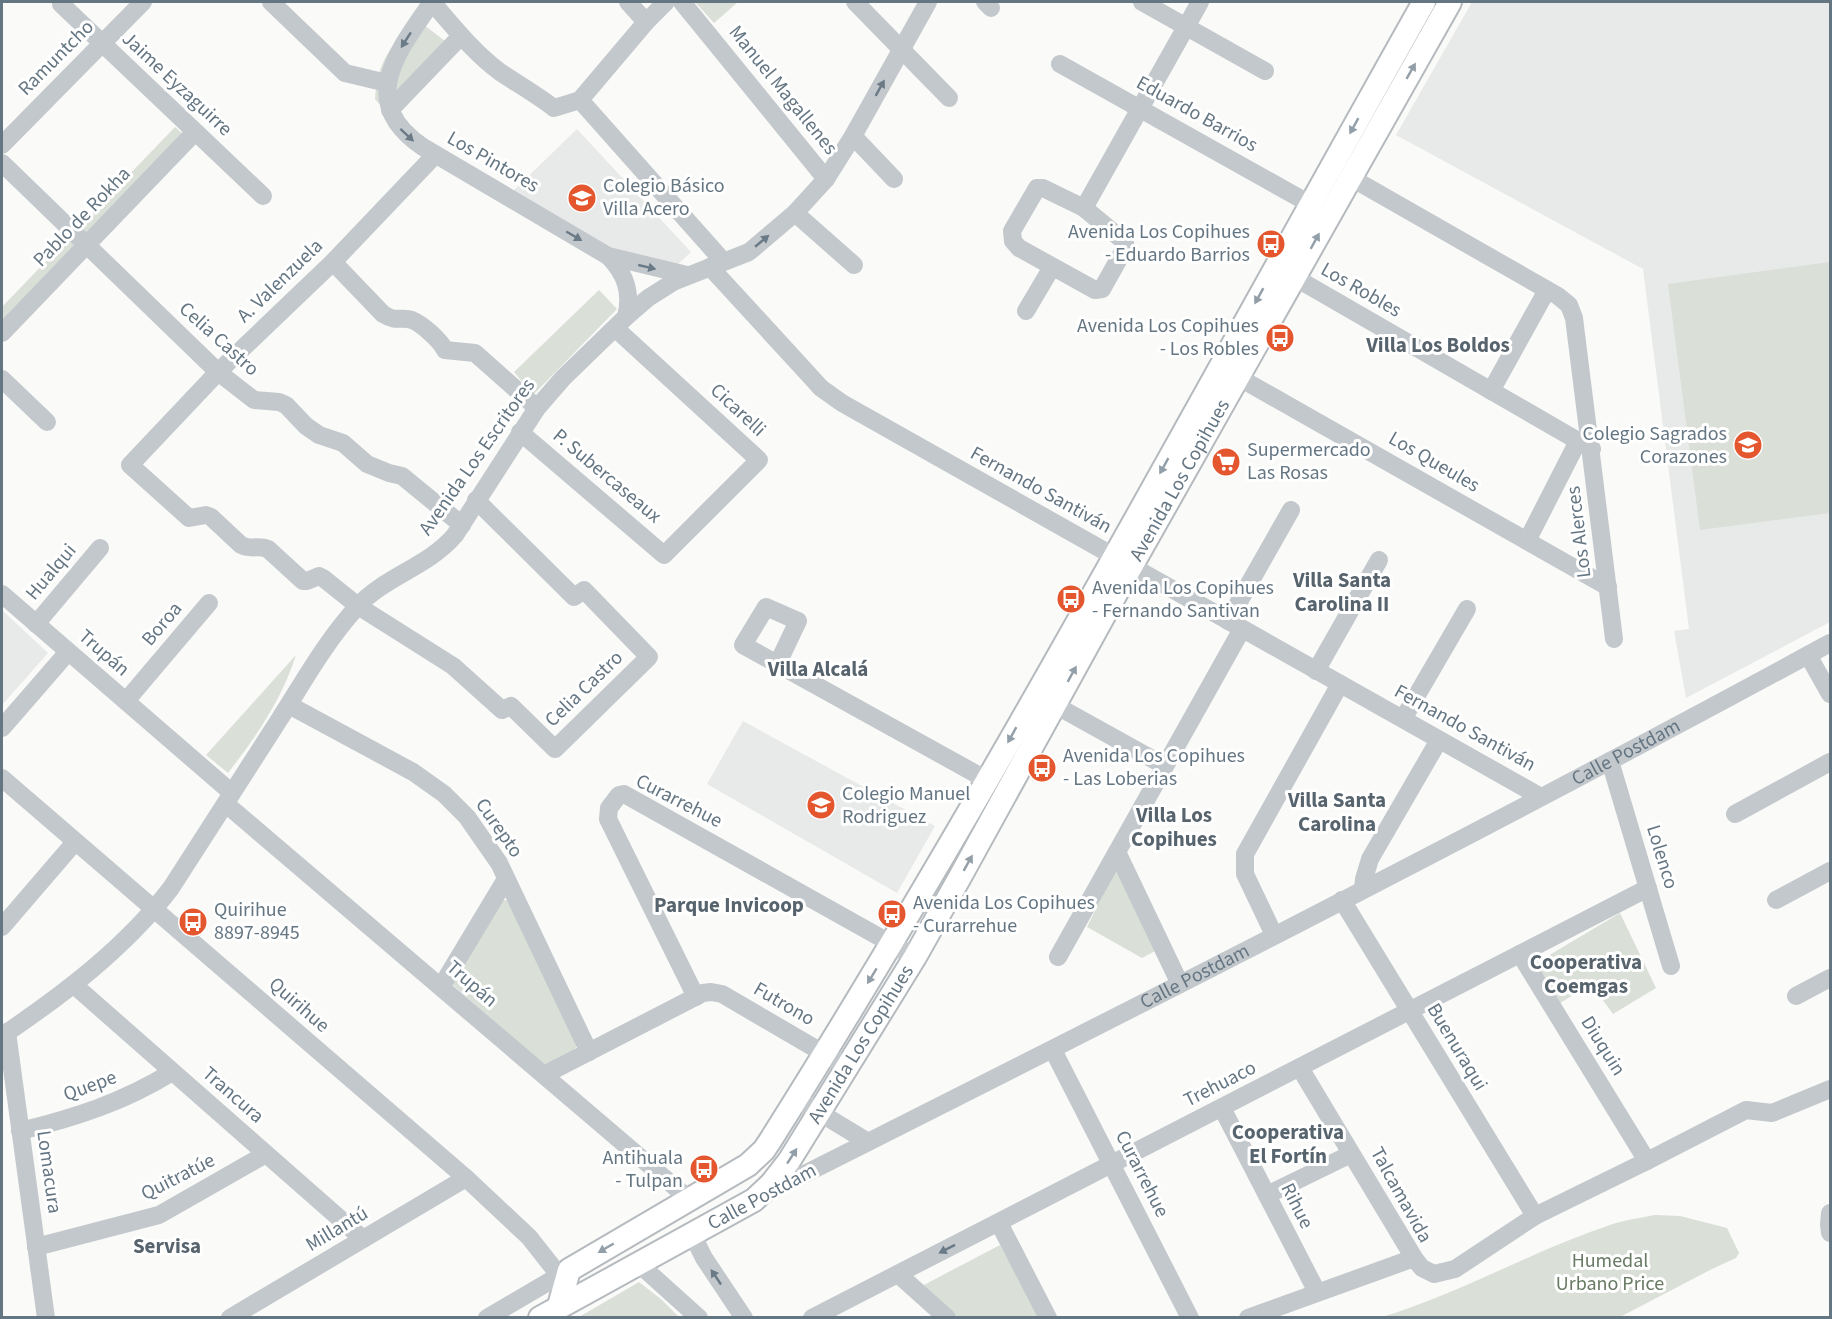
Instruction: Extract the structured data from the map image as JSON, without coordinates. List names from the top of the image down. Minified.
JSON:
{"streets":{"main road":["Avenida Los Copihues","Calle Postdam"],"street":["Ramuntcho","Jaime Eyzaguirre","Manuel Magallenes","Eduardo Barrios","Los Pintores","Pablo de Rokha","A. Valenzuela","Los Robles","Celia Castro","Cicarelli","Avenida Los Escritores","Los Queules","P. Subercaseaux","Fernando Santiván","Los Alerces","Hualqui","Boroa","Trupán","Curarrehue","Curepto","Lolenco","Futrono","Quirihue","Diuquin","Buenuraqui","Trehuaco","Quepe","Trancura","Lomacura","Quitratúe","Talcamavida","Rihue","Millantú"]},"crossings":[["Ramuntcho","Jaime Eyzaguirre"],["Jaime Eyzaguirre","Pablo de Rokha"],["Manuel Magallenes","Avenida Los Escritores"],["Eduardo Barrios","Avenida Los Copihues"],["Los Pintores","A. Valenzuela"],["Los Pintores","Cicarelli"],["Los Pintores","Avenida Los Escritores"],["Pablo de Rokha","Celia Castro"],["A. Valenzuela","Celia Castro"],["A. Valenzuela","Avenida Los Escritores"],["Los Robles","Avenida Los Copihues"],["Los Robles","Los Alerces"],["Celia Castro","Avenida Los Escritores"],["Cicarelli","Avenida Los Escritores"],["Cicarelli","P. Subercaseaux"],["Avenida Los Escritores","P. Subercaseaux"],["Avenida Los Escritores","Fernando Santiván"],["Avenida Los Escritores","Trupán"],["Avenida Los Escritores","Curepto"],["Avenida Los Escritores","Quirihue"],["Avenida Los Escritores","Trancura"],["Avenida Los Escritores","Lomacura"],["Los Queules","Avenida Los Copihues"],["Los Queules","Los Alerces"],["Avenida Los Copihues","Fernando Santiván"],["Avenida Los Copihues","Los Alerces"],["Avenida Los Copihues","Calle Postdam"],["Avenida Los Copihues","Curarrehue"],["Avenida Los Copihues","Futrono"],["Fernando Santiván","Calle Postdam"],["Hualqui","Trupán"],["Boroa","Trupán"],["Trupán","Calle Postdam"],["Calle Postdam","Curarrehue"],["Calle Postdam","Lolenco"],["Calle Postdam","Quirihue"],["Calle Postdam","Buenuraqui"],["Curarrehue","Futrono"],["Curarrehue","Trehuaco"],["Lolenco","Trehuaco"],["Quirihue","Millantú"],["Diuquin","Trehuaco"],["Buenuraqui","Trehuaco"],["Trehuaco","Talcamavida"],["Trehuaco","Rihue"],["Quepe","Trancura"],["Quepe","Lomacura"],["Trancura","Quitratúe"],["Trancura","Millantú"],["Lomacura","Quitratúe"],["Talcamavida","Rihue"]],"districts":["Villa Los Boldos","Villa Santa Carolina II","Villa Alcalá","Villa Santa Carolina","Villa Los Copihues","Parque Invicoop","Cooperativa Coemgas","Cooperativa El Fortín","Servisa"],"parks":["Humedal Urbano Price"],"places":{"school or university":["Colegio Básico Villa Acero","Colegio Sagrados Corazones","Colegio Manuel Rodriguez"],"bus stop":["Avenida Los Copihues - Eduardo Barrios","Avenida Los Copihues - Los Robles","Avenida Los Copihues - Fernando Santivan","Avenida Los Copihues - Las Loberias","Avenida Los Copihues - Curarrehue","Quirihue 8897-8945","Antihuala - Tulpan"],"supermarket":["Supermercado Las Rosas"]}}
